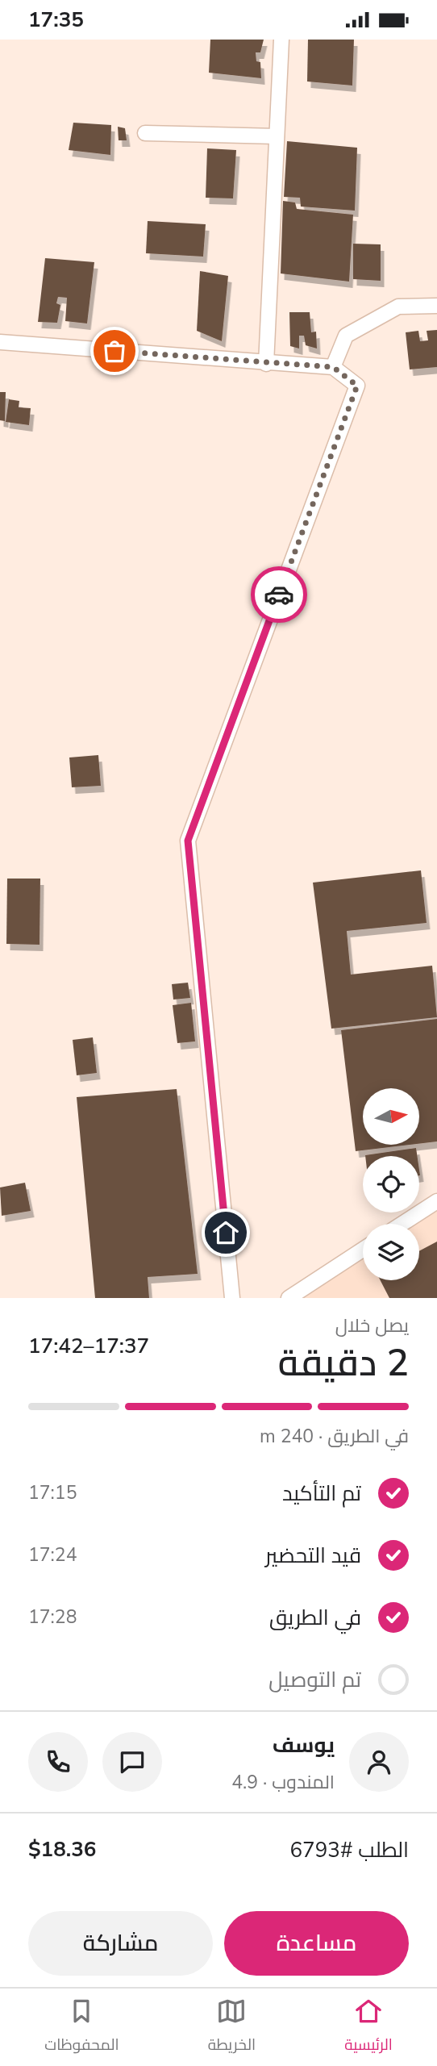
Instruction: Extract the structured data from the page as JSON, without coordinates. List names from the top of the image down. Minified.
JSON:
{"north":"right","page":{"status":"17:35","heading":["2 دقيقة","يصل خلال","17:37–17:42"],"panel":["يوسف","المندوب · 4.9","الطلب #6793","$18.36"],"bar":"في الطريق · 240 m","list":[["تم التأكيد","17:15"],["قيد التحضير","17:24"],["في الطريق","17:28"],"تم التوصيل"],"buttons":["مساعدة","مشاركة"],"tabs":["الرئيسية","الخريطة","المحفوظات"]}}
